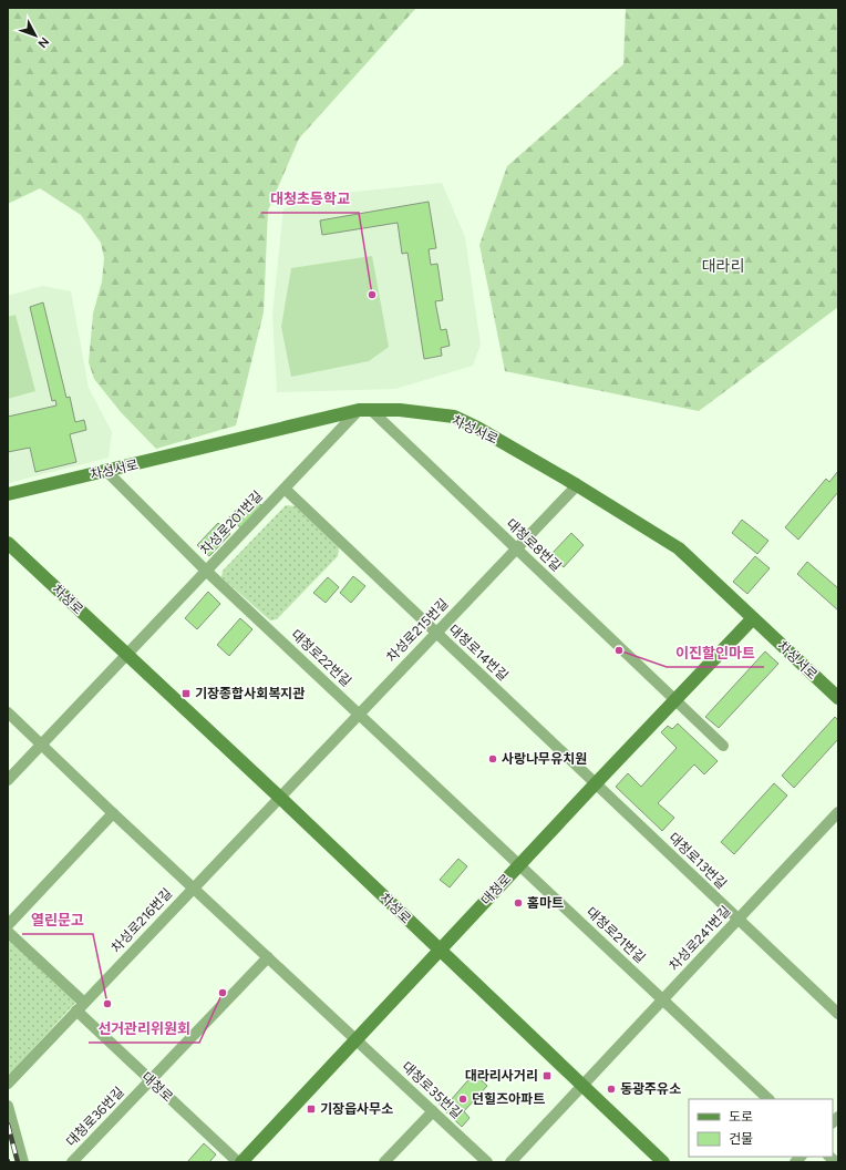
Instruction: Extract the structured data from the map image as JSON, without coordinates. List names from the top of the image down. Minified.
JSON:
{"streets":{"street":["차성서로","차성로201번길","대청로8번길","차성로","차성로215번길","대청로14번길","대청로22번길","대청로13번길","대청로","차성로216번길","대청로21번길","차성로241번길","대청로35번길","대청로36번길"]},"crossings":[["차성서로","차성로201번길"],["차성서로","대청로8번길"],["차성서로","차성로215번길"],["차성서로","대청로22번길"],["차성서로","대청로"],["차성로201번길","대청로8번길"],["차성로201번길","차성로"],["차성로201번길","대청로14번길"],["차성로201번길","대청로22번길"],["대청로8번길","차성로215번길"],["대청로8번길","대청로"],["차성로","차성로215번길"],["차성로","대청로"],["차성로","차성로216번길"],["차성로","차성로241번길"],["차성로215번길","대청로14번길"],["차성로215번길","대청로22번길"],["차성로215번길","차성로216번길"],["대청로14번길","대청로13번길"],["대청로14번길","대청로"],["대청로22번길","대청로"],["대청로22번길","대청로21번길"],["대청로13번길","대청로"],["대청로13번길","차성로241번길"],["대청로","차성로216번길"],["대청로","대청로21번길"],["대청로","대청로35번길"],["대청로","대청로36번길"],["대청로21번길","차성로241번길"]],"districts":["대라리"],"places":{"other":["대청초등학교","이진할인마트","사랑나무유치원","홈마트","선거관리위원회","열린문고","동광주유소","던힐즈아파트"],"transit":["기장종합사회복지관","대라리사거리","기장읍사무소"]},"legend":["도로","건물"],"north":"bottom right"}
